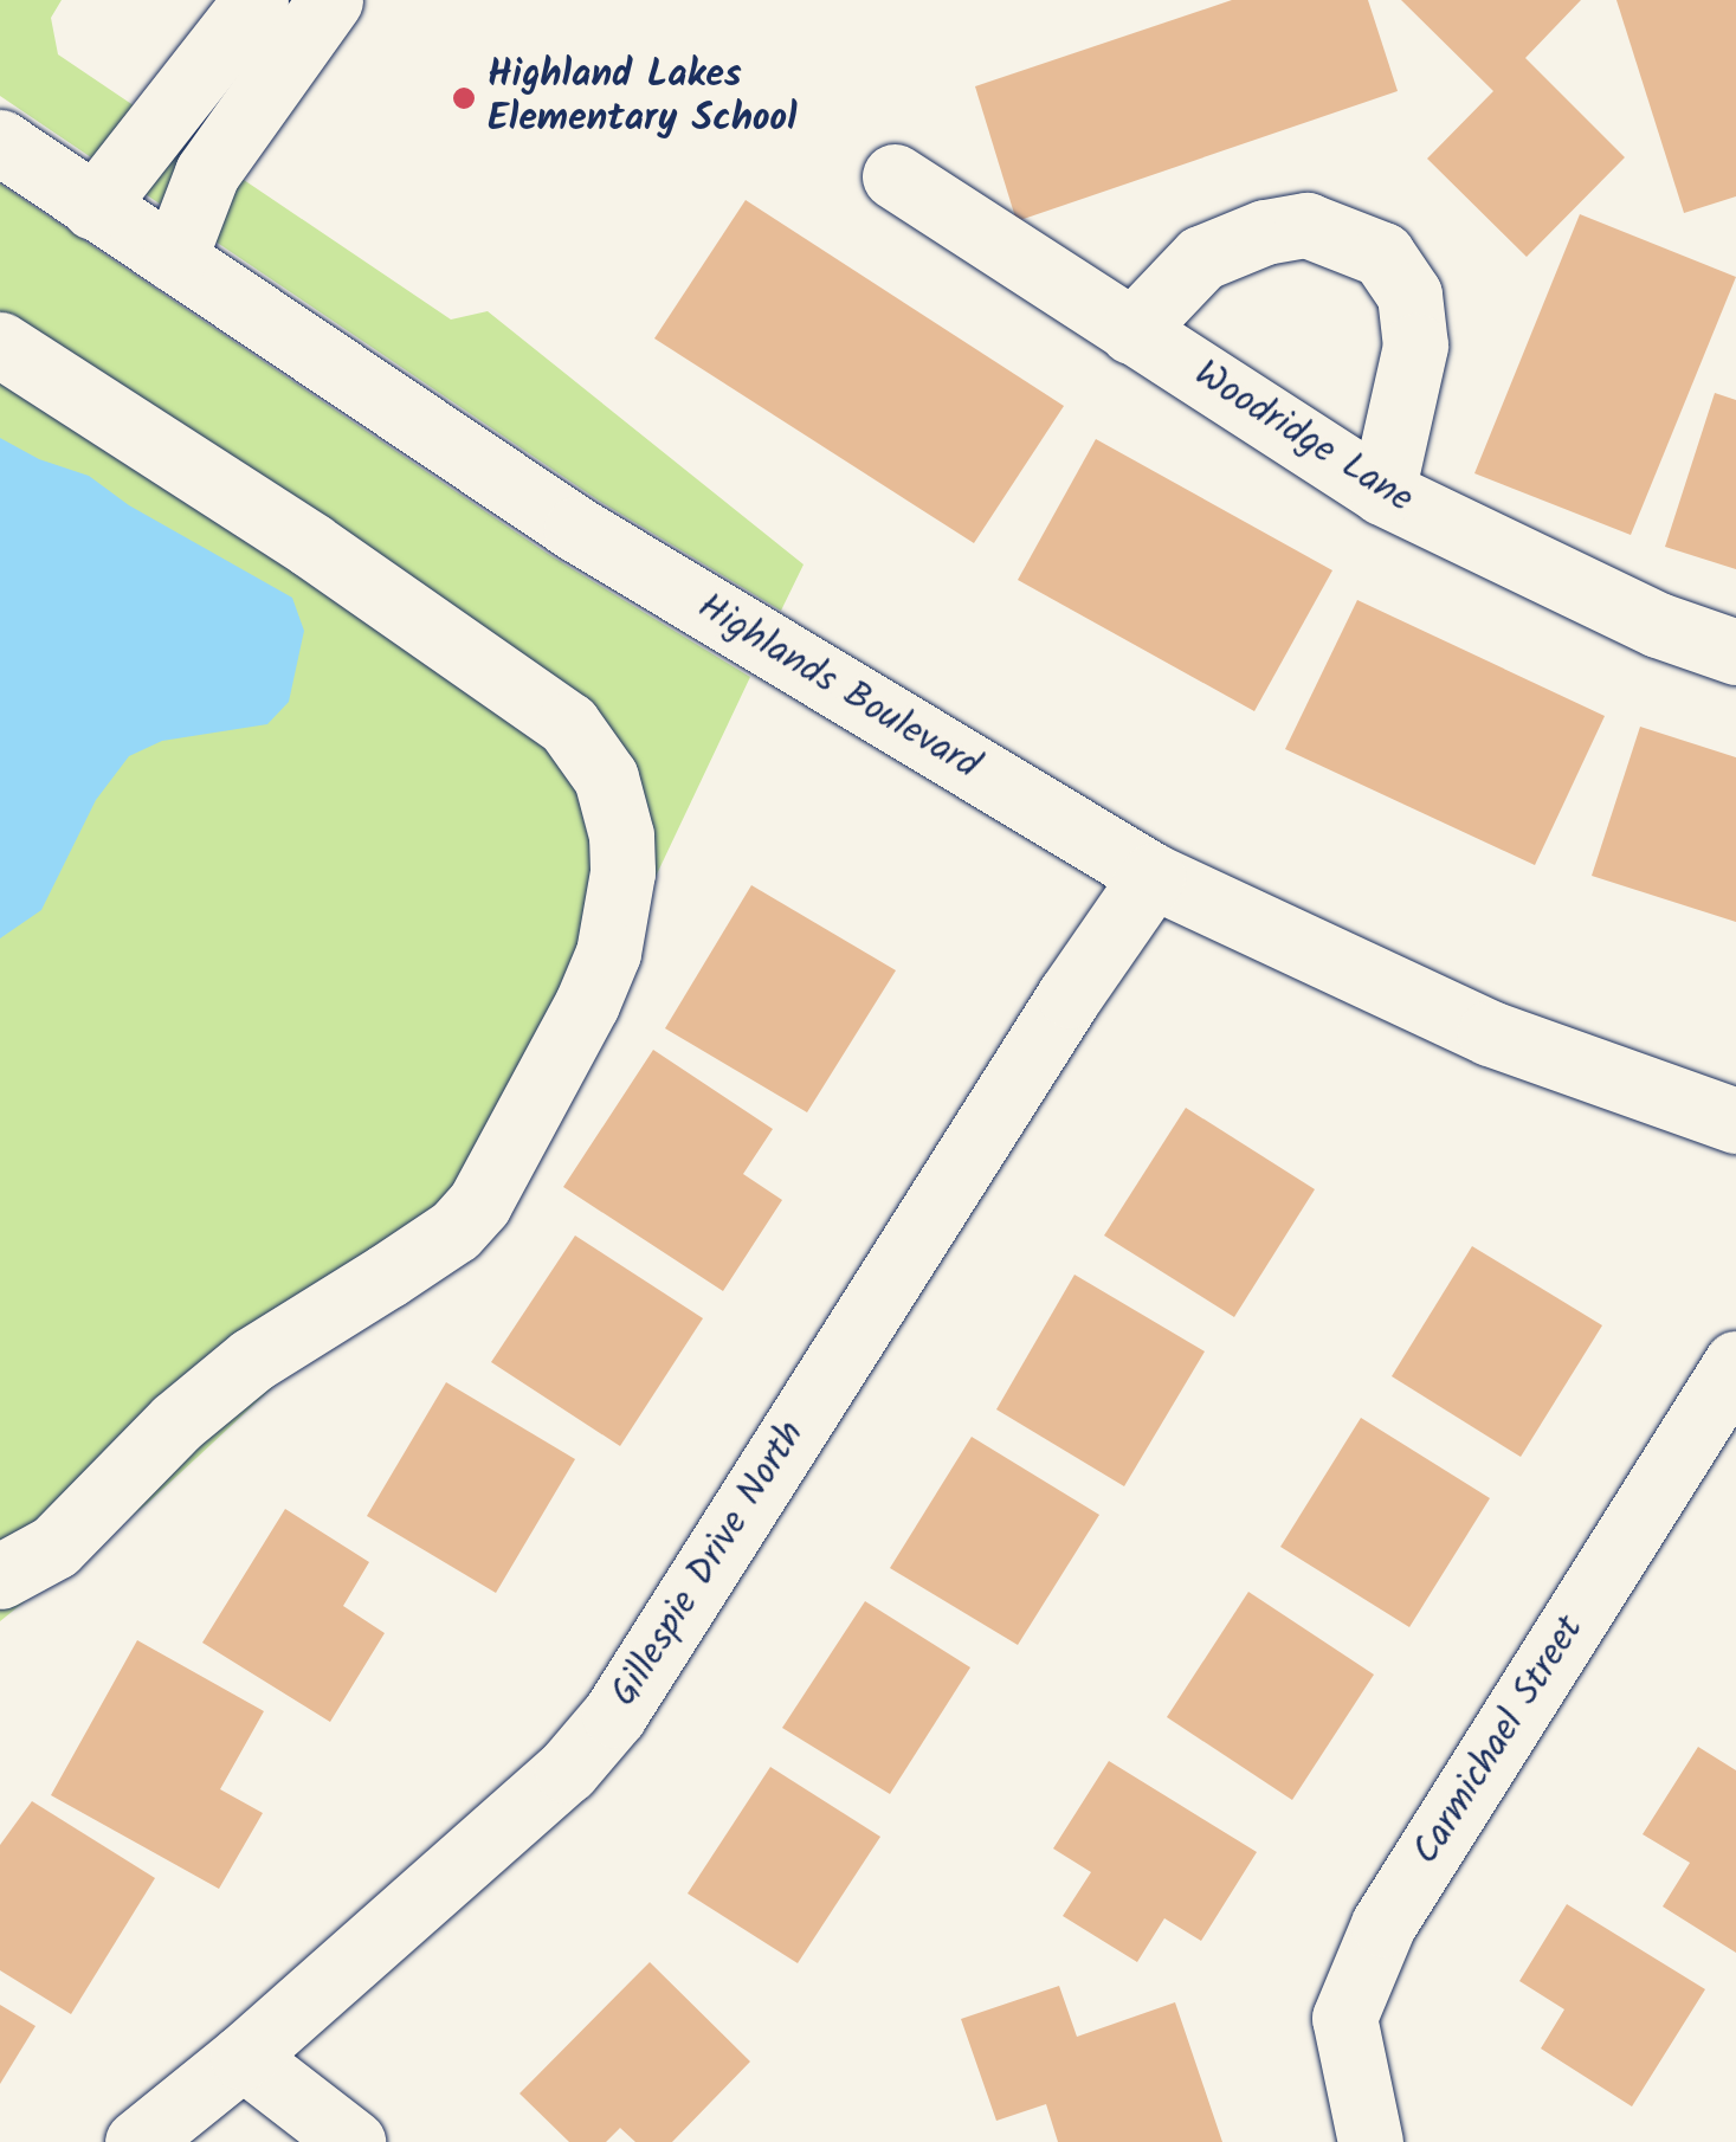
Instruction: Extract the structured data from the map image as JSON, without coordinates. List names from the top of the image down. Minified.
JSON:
{"streets":{"street":["Woodridge Lane","Highlands Boulevard","Gillespie Drive North","Carmichael Street"]},"crossings":[["Highlands Boulevard","Gillespie Drive North"]],"places":["Highland Lakes Elementary School"]}
